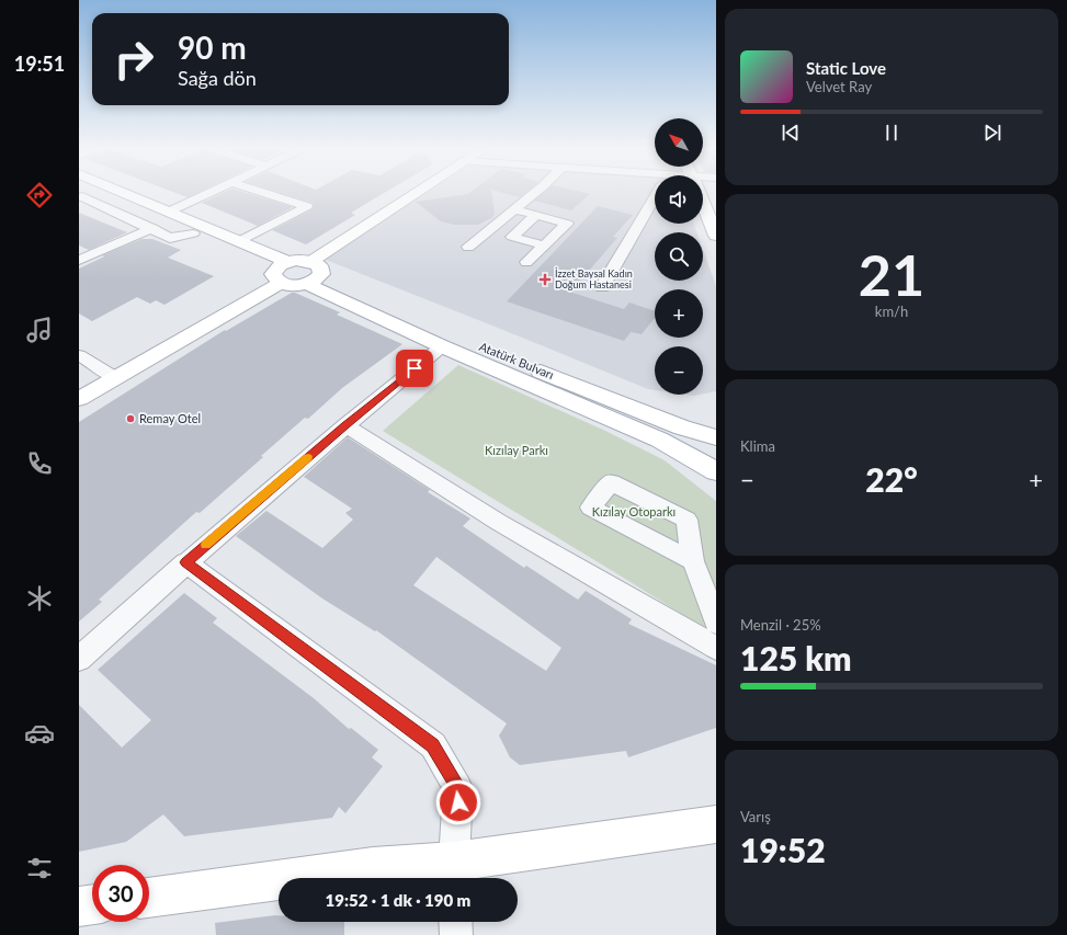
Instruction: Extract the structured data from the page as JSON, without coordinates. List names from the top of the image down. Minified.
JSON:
{"streets":{"main road":["Atatürk Bulvarı"]},"parks":["Kızılay Parkı","Kızılay Otoparkı"],"places":{"health":["İzzet Baysal Kadın Doğum Hastanesi"],"other":["Remay Otel"]},"north":"top left","page":{"tabs":"19:51","turn":["90 m","Sağa dön"],"song":["Static Love","Velvet Ray"],"map_buttons":["+","−"],"tile":[["21","km/h"],"Klima",["Menzil · 25%","125 km"],["Varış","19:52"]],"heat":["−","22°","+"],"limit":"30","trip":"19:52 · 1 dk · 190 m"}}
